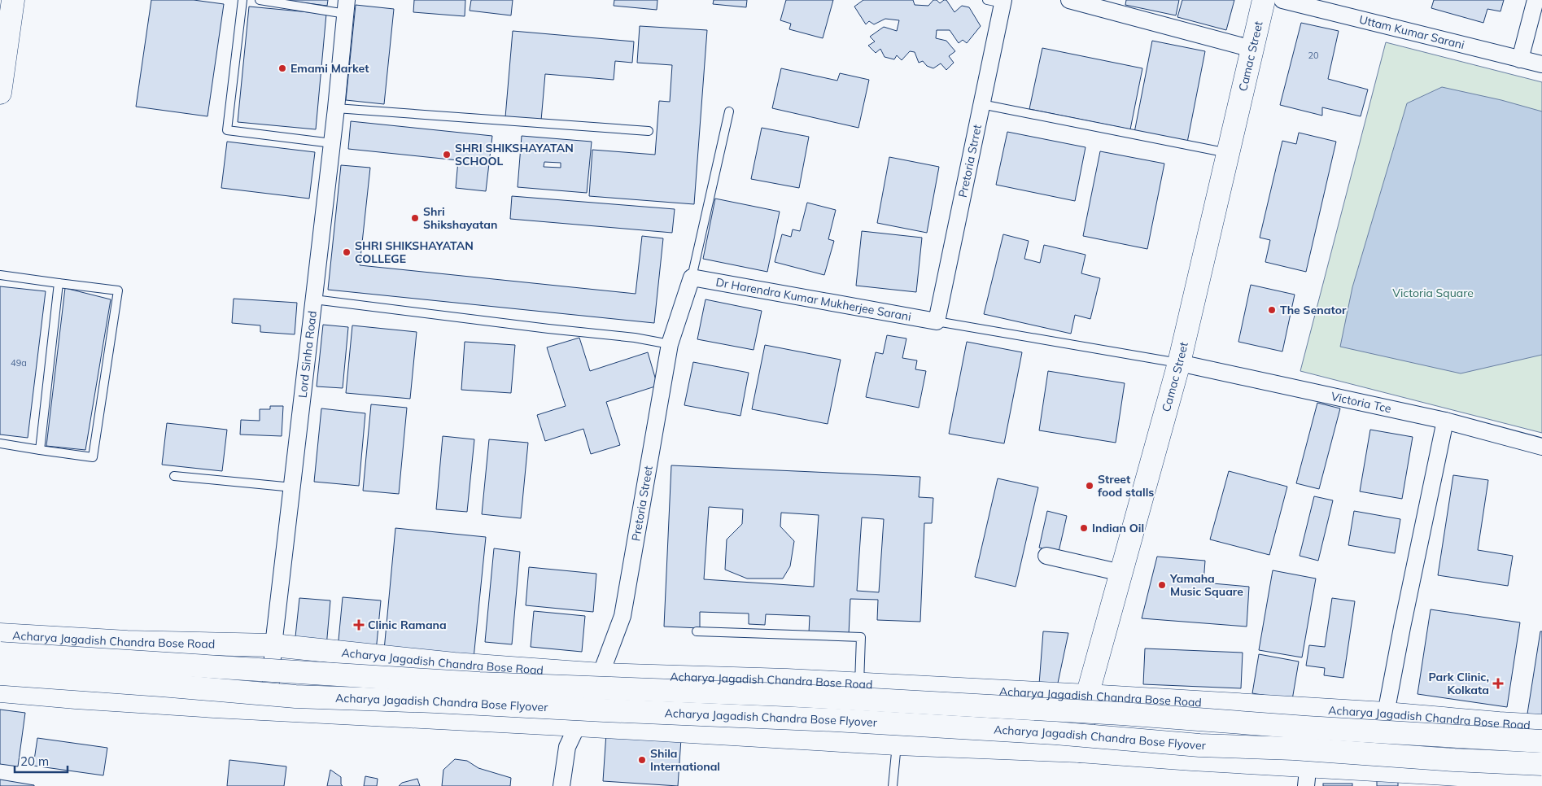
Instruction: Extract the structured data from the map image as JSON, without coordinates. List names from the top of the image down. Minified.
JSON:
{"streets":{"main road":["Camac Street","Acharya Jagadish Chandra Bose Road","Acharya Jagadish Chandra Bose Flyover"],"street":["Uttam Kumar Sarani","Pretoria Strret","Dr Harendra Kumar Mukherjee Sarani","Lord Sinha Road","Victoria Tce","Pretoria Street"]},"crossings":[["Camac Street","Victoria Tce"],["Camac Street","Acharya Jagadish Chandra Bose Road"],["Pretoria Strret","Dr Harendra Kumar Mukherjee Sarani"],["Dr Harendra Kumar Mukherjee Sarani","Pretoria Street"],["Lord Sinha Road","Acharya Jagadish Chandra Bose Road"],["Pretoria Street","Acharya Jagadish Chandra Bose Road"]],"parks":["Victoria Square"],"places":{"other":["Emami Market","SHRI SHIKSHAYATAN SCHOOL","Shri Shikshayatan","SHRI SHIKSHAYATAN COLLEGE","The Senator","Street food stalls","Indian Oil","Yamaha Music Square","Shila International"],"health":["Clinic Ramana","Park Clinic, Kolkata"]},"house_numbers":["20","49a"],"scale_bar":"20 m"}
